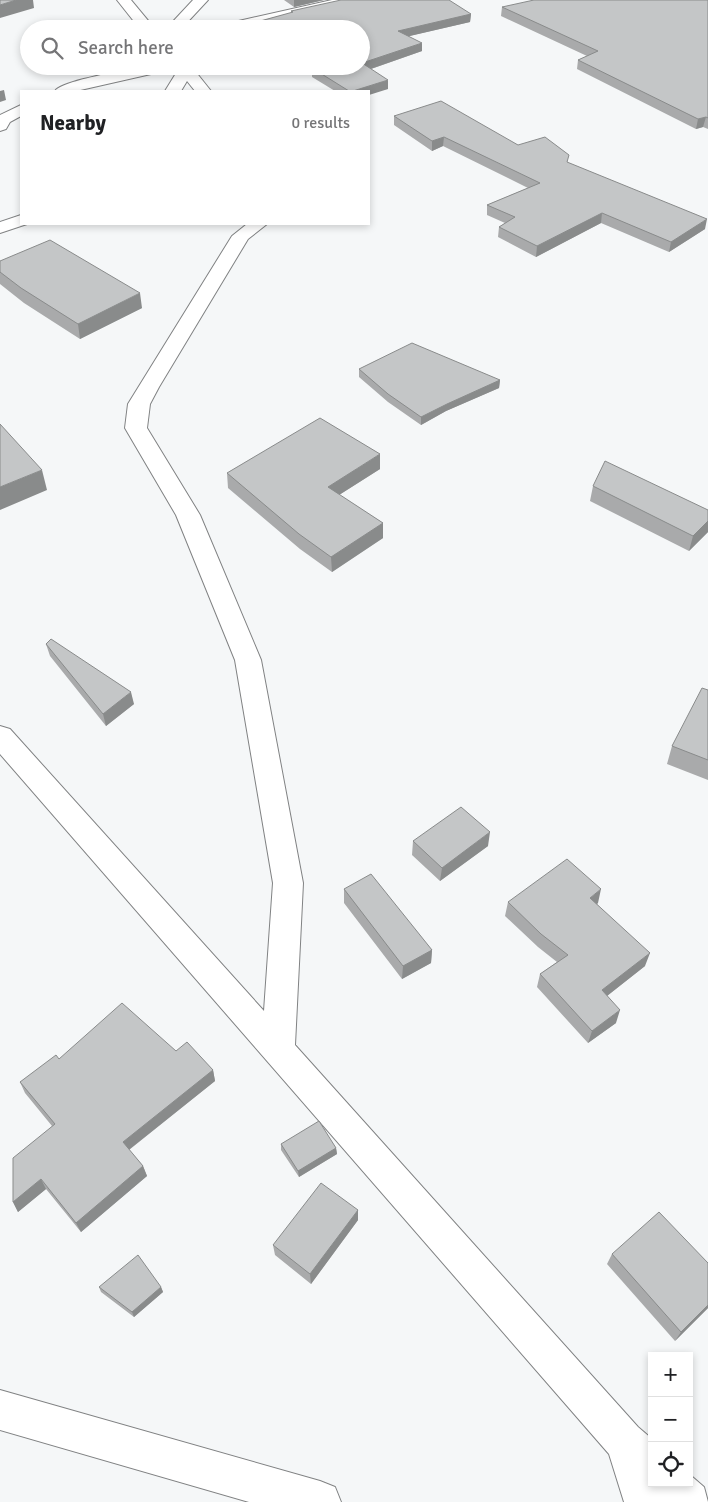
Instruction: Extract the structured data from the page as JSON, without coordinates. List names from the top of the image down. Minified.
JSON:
{"page":{"search":"Search here","heading":["Nearby","0 results"],"map_buttons":["+","−"]}}
